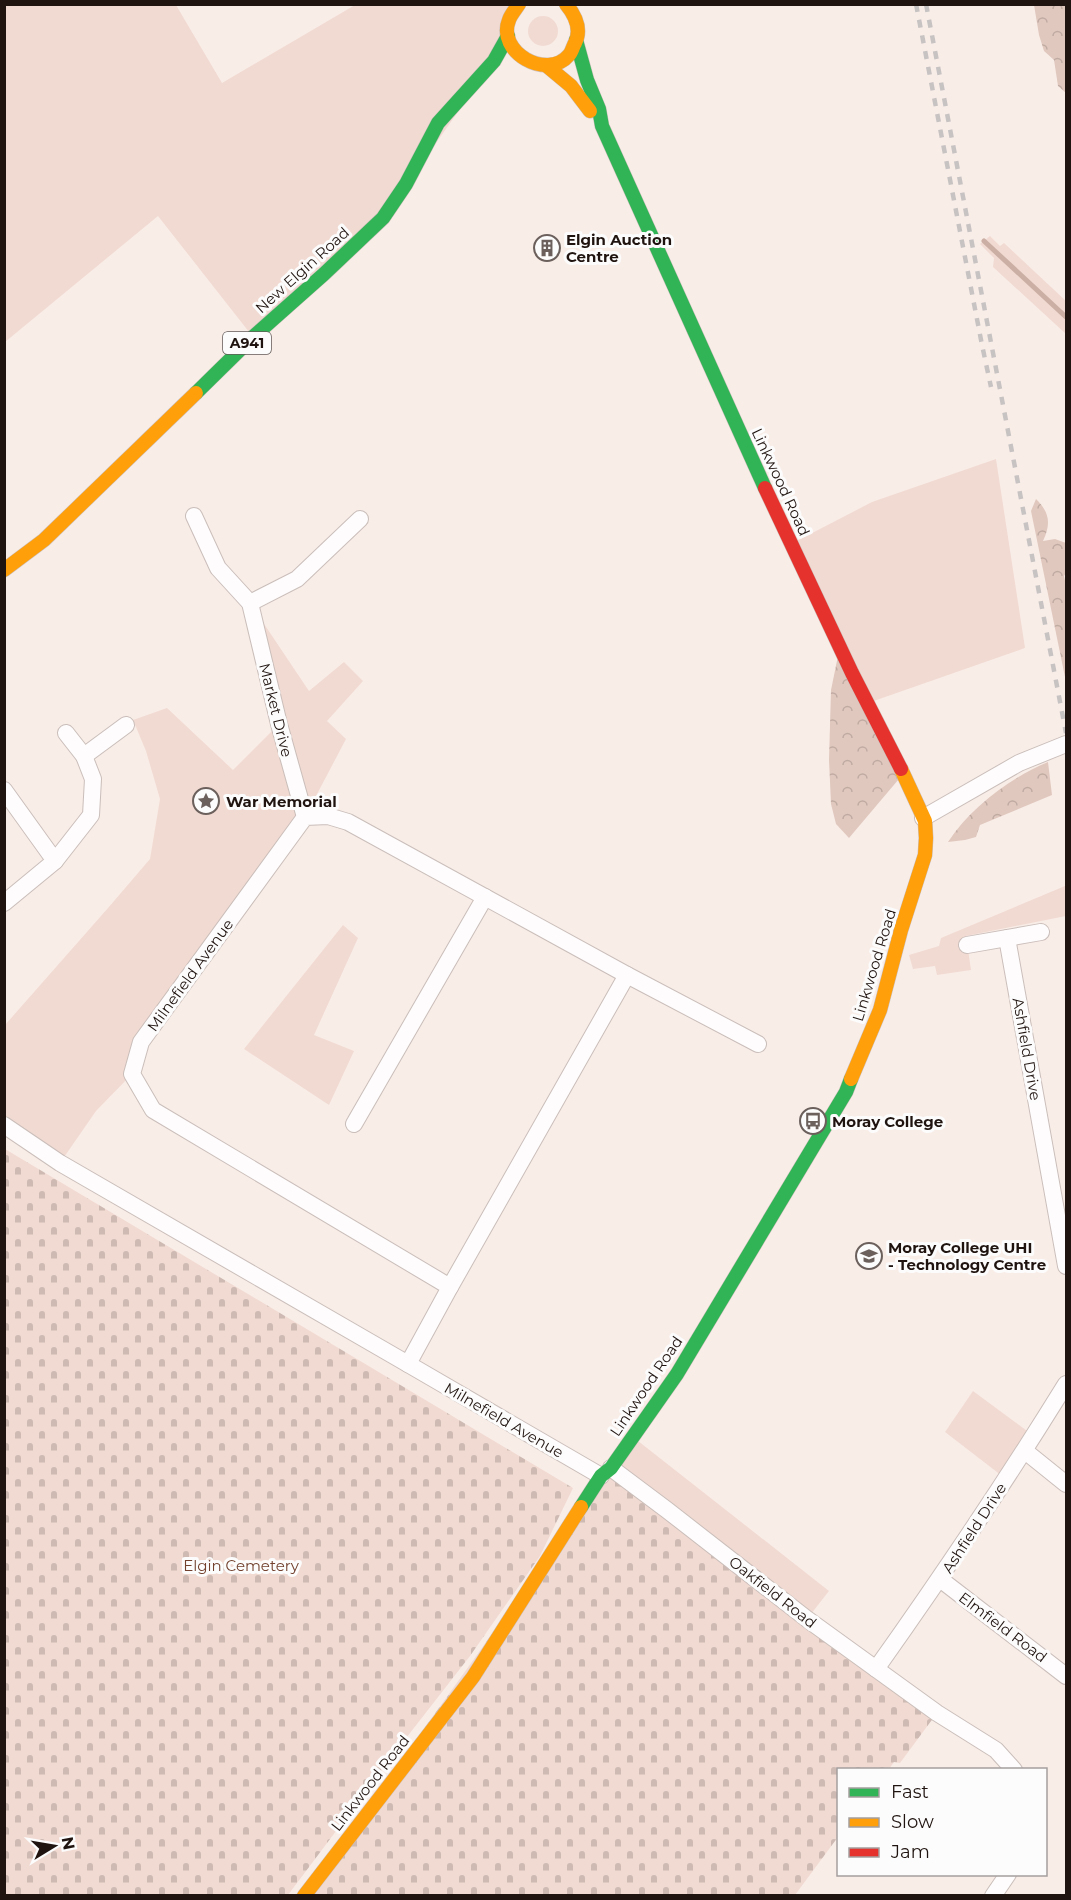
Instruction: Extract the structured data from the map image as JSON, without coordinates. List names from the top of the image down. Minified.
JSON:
{"streets":{"street":["New Elgin Road","A941","Linkwood Road","Market Drive","Milnefield Avenue","Ashfield Drive","Oakfield Road","Elmfield Road"]},"crossings":[["New Elgin Road","Linkwood Road"],["Linkwood Road","Milnefield Avenue"],["Linkwood Road","Oakfield Road"],["Market Drive","Milnefield Avenue"],["Milnefield Avenue","Oakfield Road"],["Ashfield Drive","Oakfield Road"],["Ashfield Drive","Elmfield Road"]],"parks":["Elgin Cemetery"],"places":{"building":["Elgin Auction Centre"],"place":["War Memorial"],"bus stop":["Moray College"],"school or university":["Moray College UHI - Technology Centre"]},"legend":["Fast","Slow","Jam"],"north":"right"}
